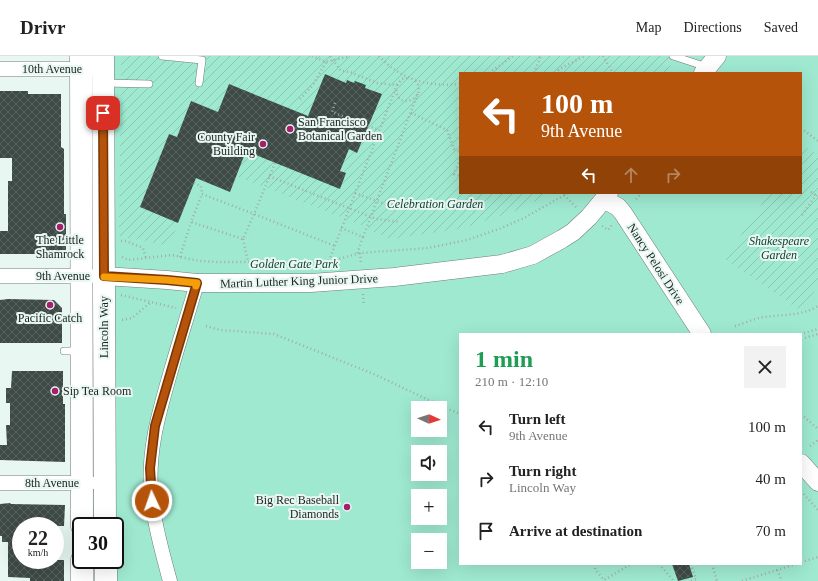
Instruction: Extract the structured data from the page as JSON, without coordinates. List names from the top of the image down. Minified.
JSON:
{"streets":{"main road":["Lincoln Way"],"street":["10th Avenue","Nancy Pelosi Drive","9th Avenue","Martin Luther King Junior Drive","8th Avenue"]},"crossings":[["10th Avenue","Lincoln Way"],["Nancy Pelosi Drive","Martin Luther King Junior Drive"],["9th Avenue","Martin Luther King Junior Drive"],["9th Avenue","Lincoln Way"],["Lincoln Way","8th Avenue"]],"parks":["Celebration Garden","Shakespeare Garden","Golden Gate Park"],"places":["San Francisco Botanical Garden","County Fair Building","The Little Shamrock","Pacific Catch","Sip Tea Room","Big Rec Baseball Diamonds"],"north":"right","page":{"header":"Drivr","nav":["Map","Directions","Saved"],"turn":["100 m","9th Avenue"],"heading":["1 min","210 m · 12:10"],"map_buttons":["+","−"],"list":[{"name":"Turn left","note":"9th Avenue","value":"100 m"},{"name":"Turn right","note":"Lincoln Way","value":"40 m"},{"name":"Arrive at destination","value":"70 m"}],"speed":"22 km/h","limit":"30"}}
